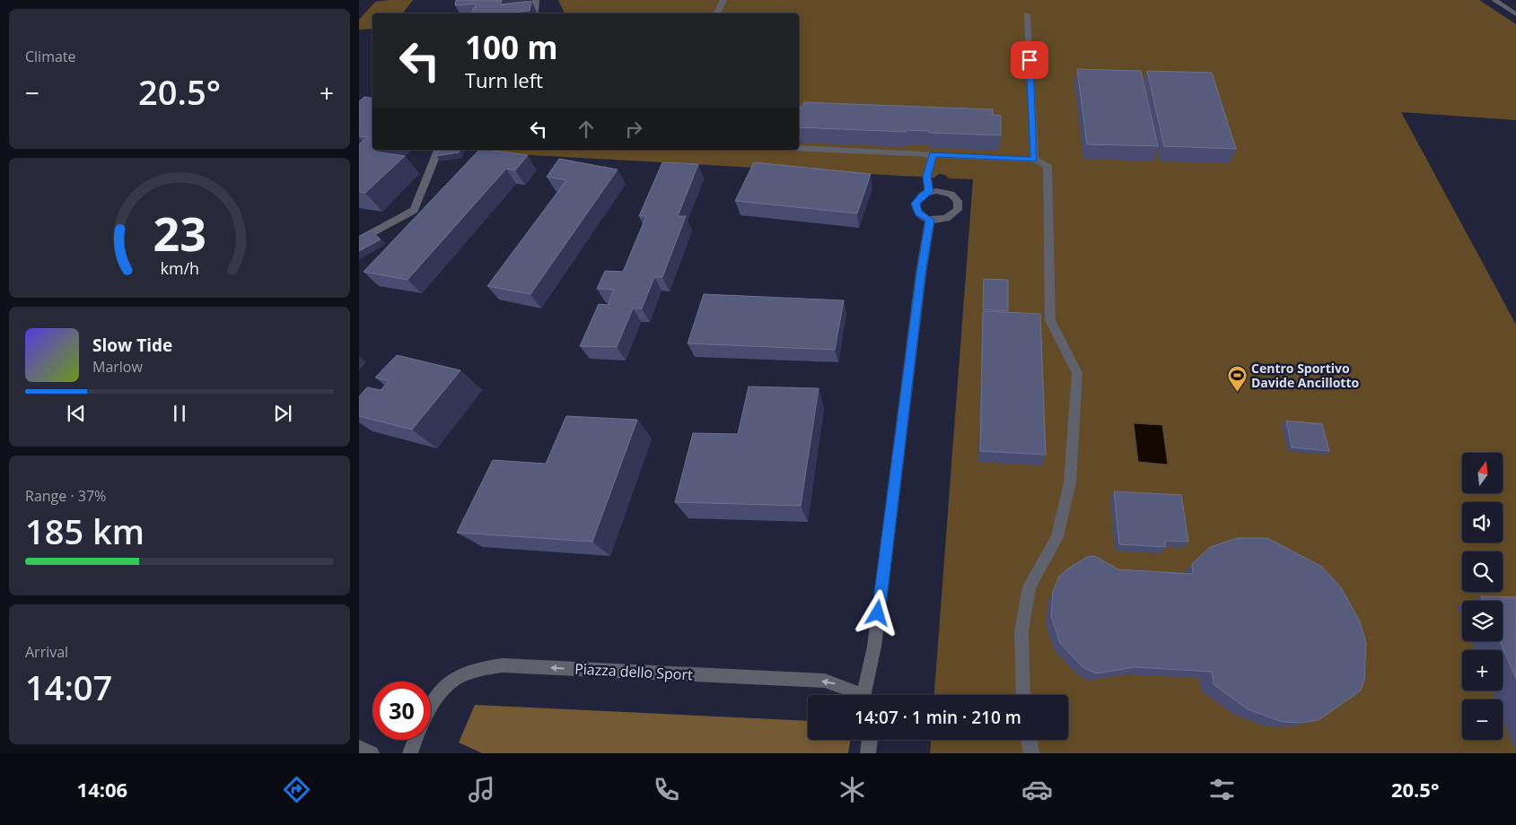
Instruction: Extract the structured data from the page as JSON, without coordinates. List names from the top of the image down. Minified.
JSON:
{"streets":{"street":["Piazza dello Sport"]},"one_way":["Piazza dello Sport"],"places":{"sports":["Centro Sportivo Davide Ancillotto"]},"north":"top","page":{"tile":["Climate",["Range · 37%","185 km"],["Arrival","14:07"]],"turn":["100 m","Turn left"],"heat":["−","20.5°","+"],"song":["Slow Tide","Marlow"],"map_buttons":["+","−"],"limit":"30","trip":"14:07 · 1 min · 210 m","tabs":["14:06","20.5°"],"gauge":["23","km/h"]}}
